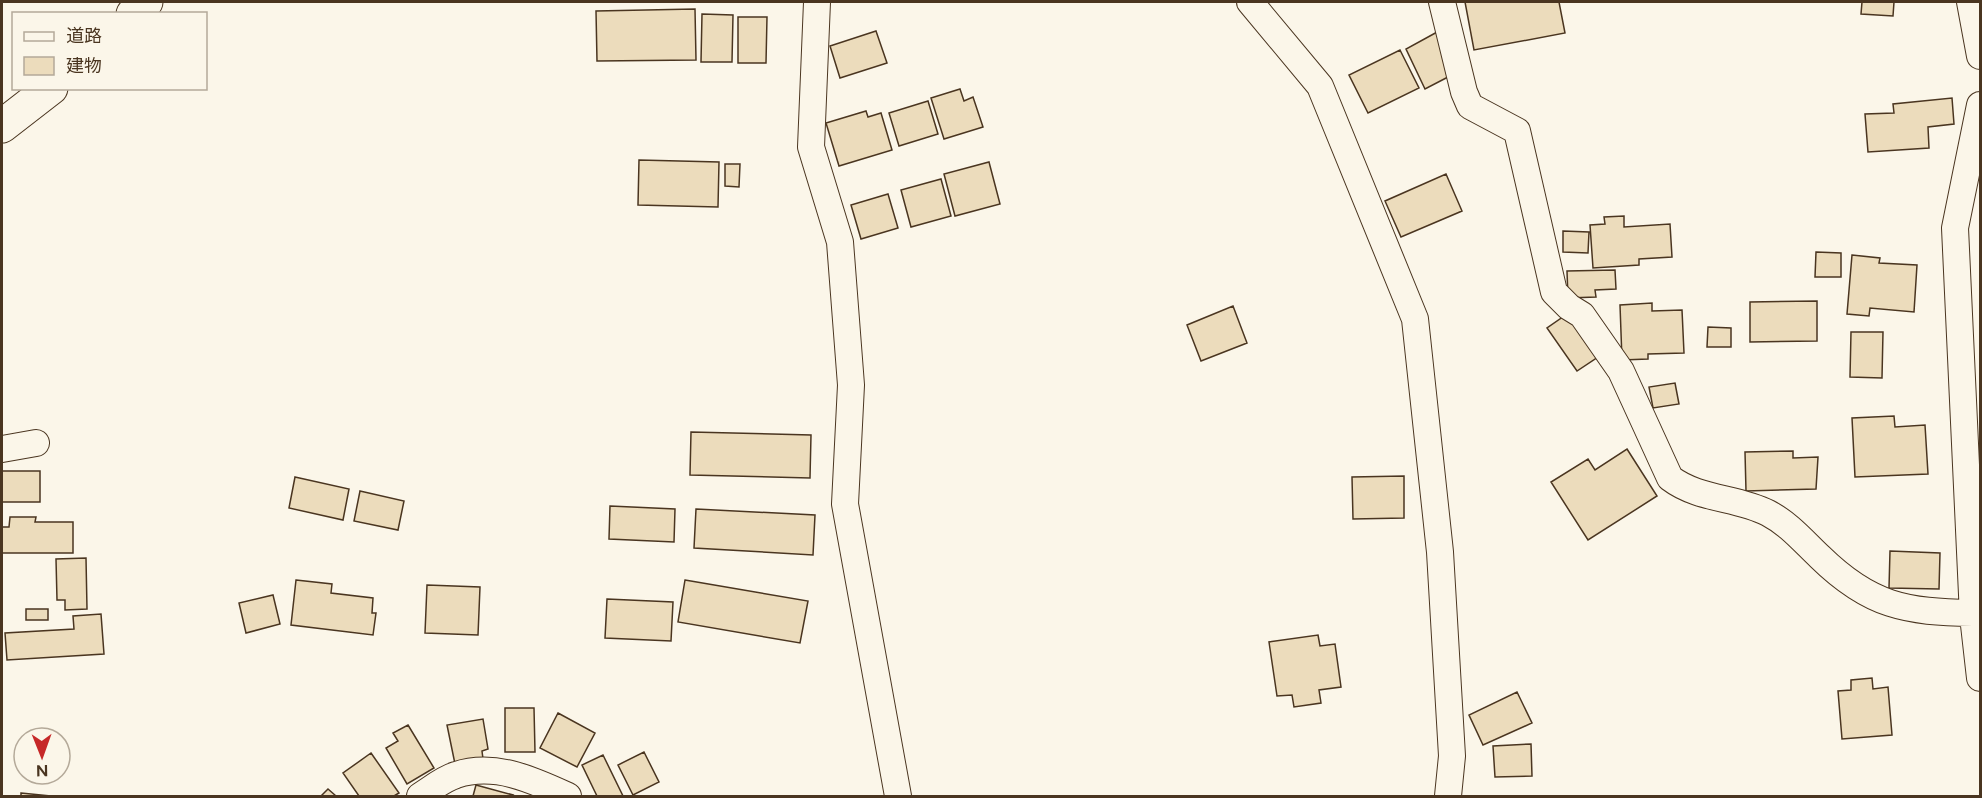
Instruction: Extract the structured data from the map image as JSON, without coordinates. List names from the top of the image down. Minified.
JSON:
{"legend":["道路","建物"],"north":"bottom"}
